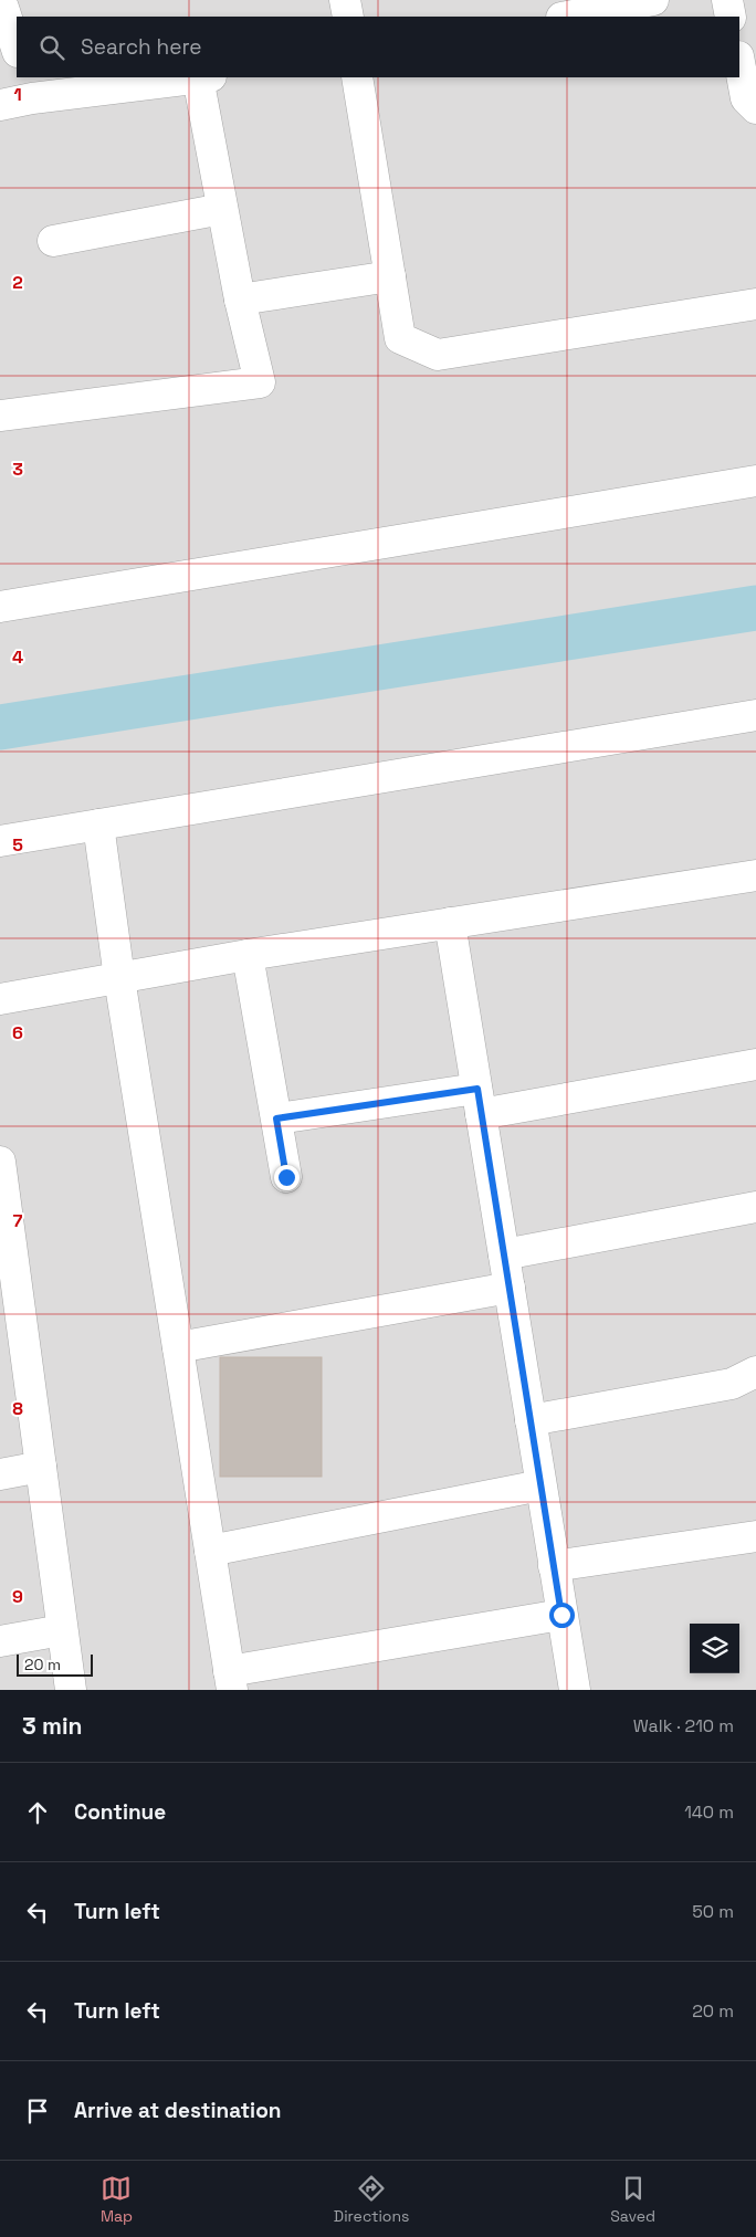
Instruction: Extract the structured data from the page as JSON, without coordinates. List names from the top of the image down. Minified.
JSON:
{"scale_bar":"20 m","page":{"search":"Search here","scale":"20 m","heading":["3 min","Walk · 210 m"],"list":[["Continue","140 m"],["Turn left","50 m"],["Turn left","20 m"],"Arrive at destination"],"nav":["Map","Directions","Saved"]},"grid":{"rows":["1","2","3","4","5","6","7","8","9"]}}
